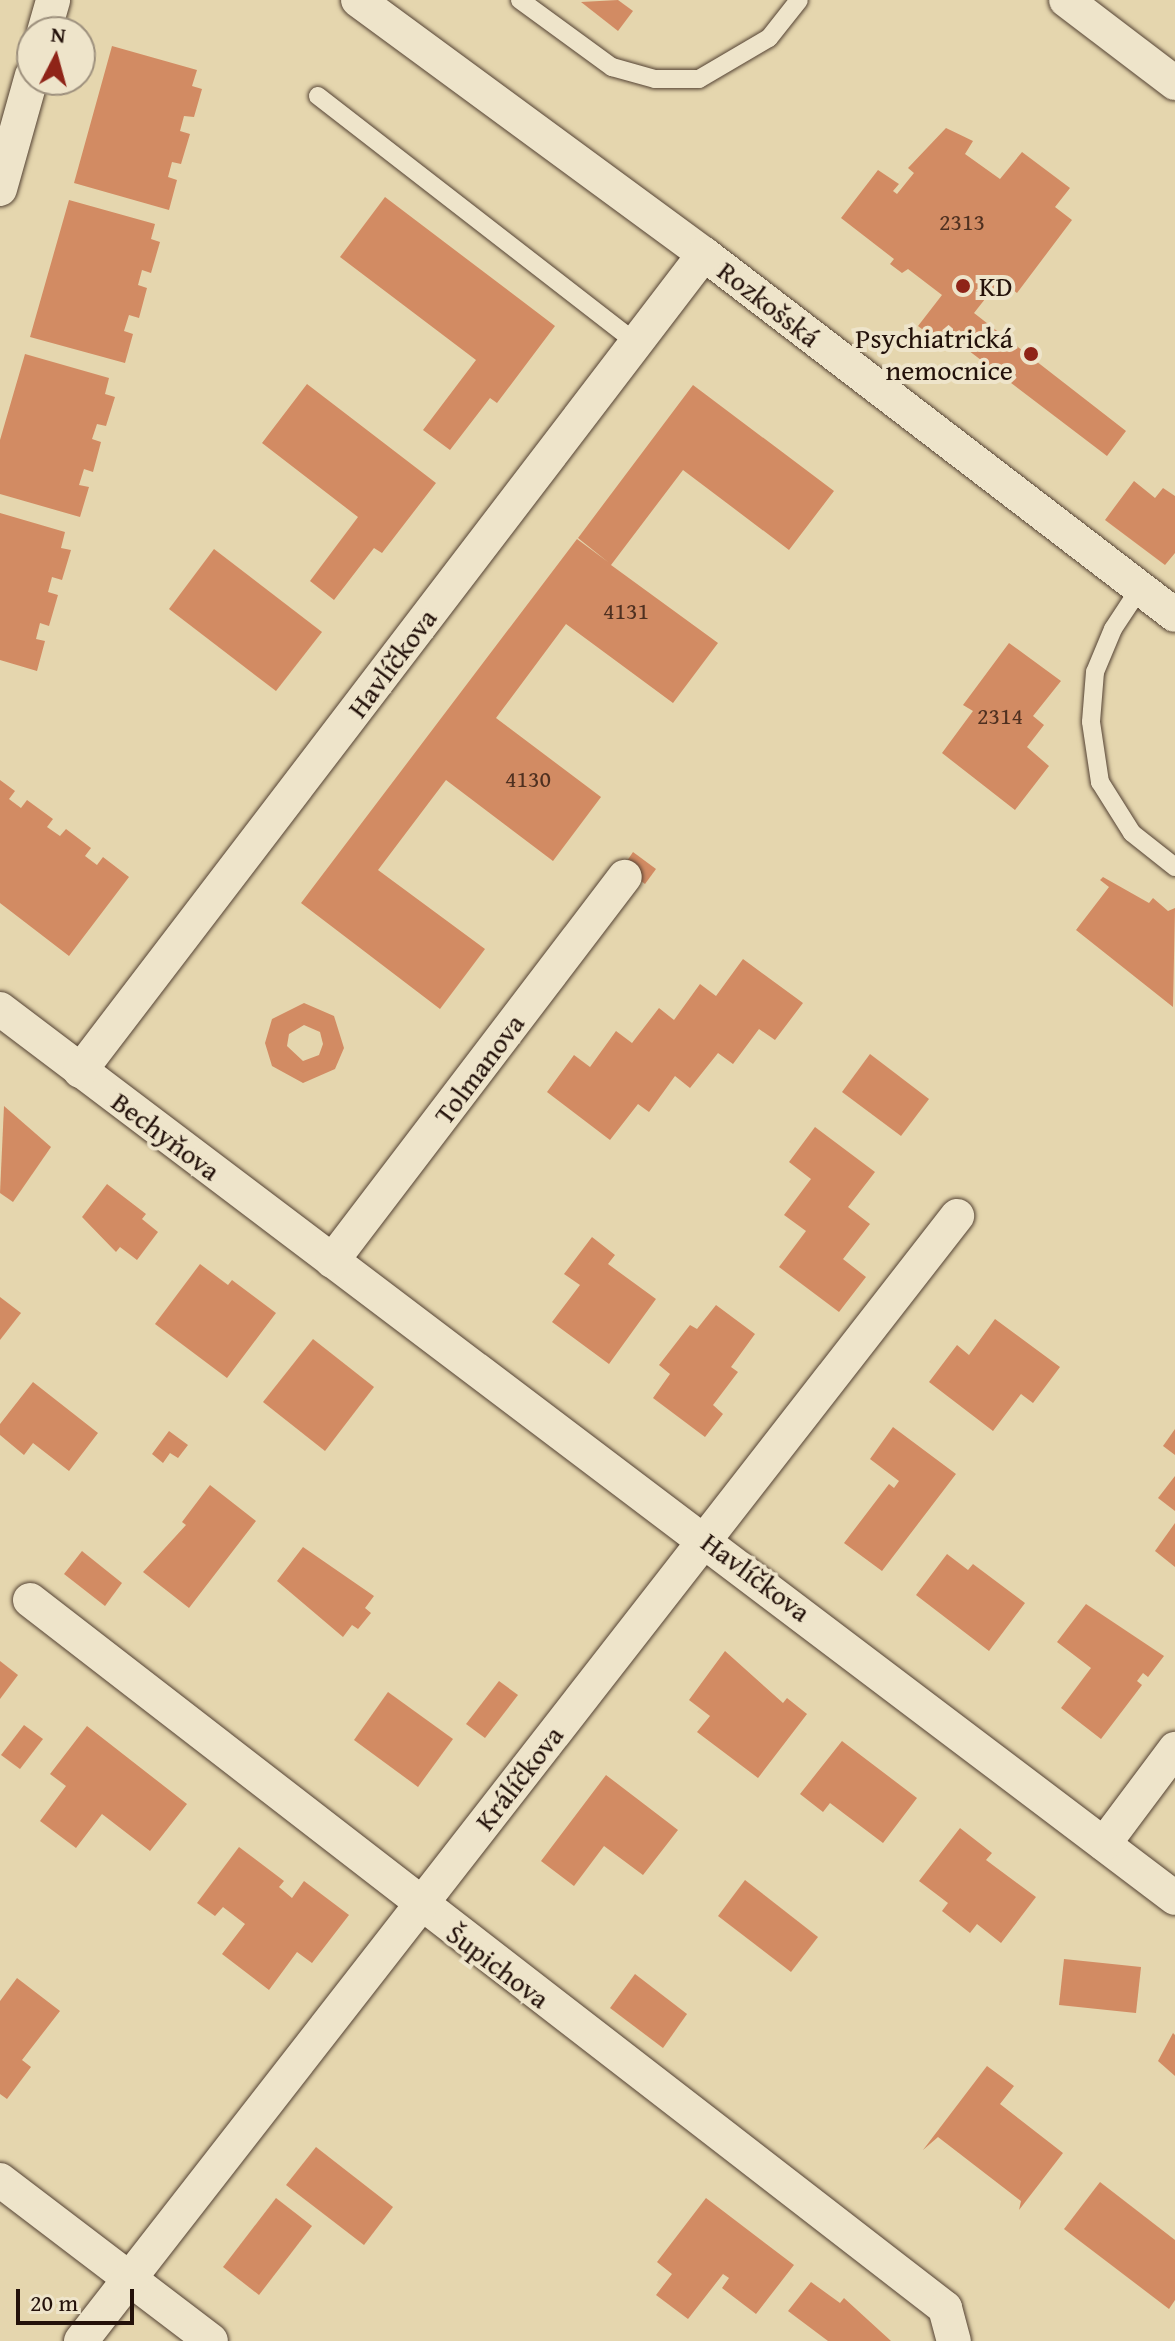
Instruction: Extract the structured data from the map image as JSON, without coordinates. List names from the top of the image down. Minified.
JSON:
{"streets":{"street":["Rozkošská","Havlíčkova","Tolmanova","Bechyňova","Králíčkova","Šupichova"]},"crossings":[["Rozkošská","Havlíčkova"],["Havlíčkova","Tolmanova"],["Havlíčkova","Bechyňova"],["Havlíčkova","Králíčkova"],["Tolmanova","Bechyňova"],["Králíčkova","Šupichova"]],"places":["KD","Psychiatrická nemocnice"],"house_numbers":["2313","4131","2314","4130"],"scale_bar":"20 m","north":"top"}
